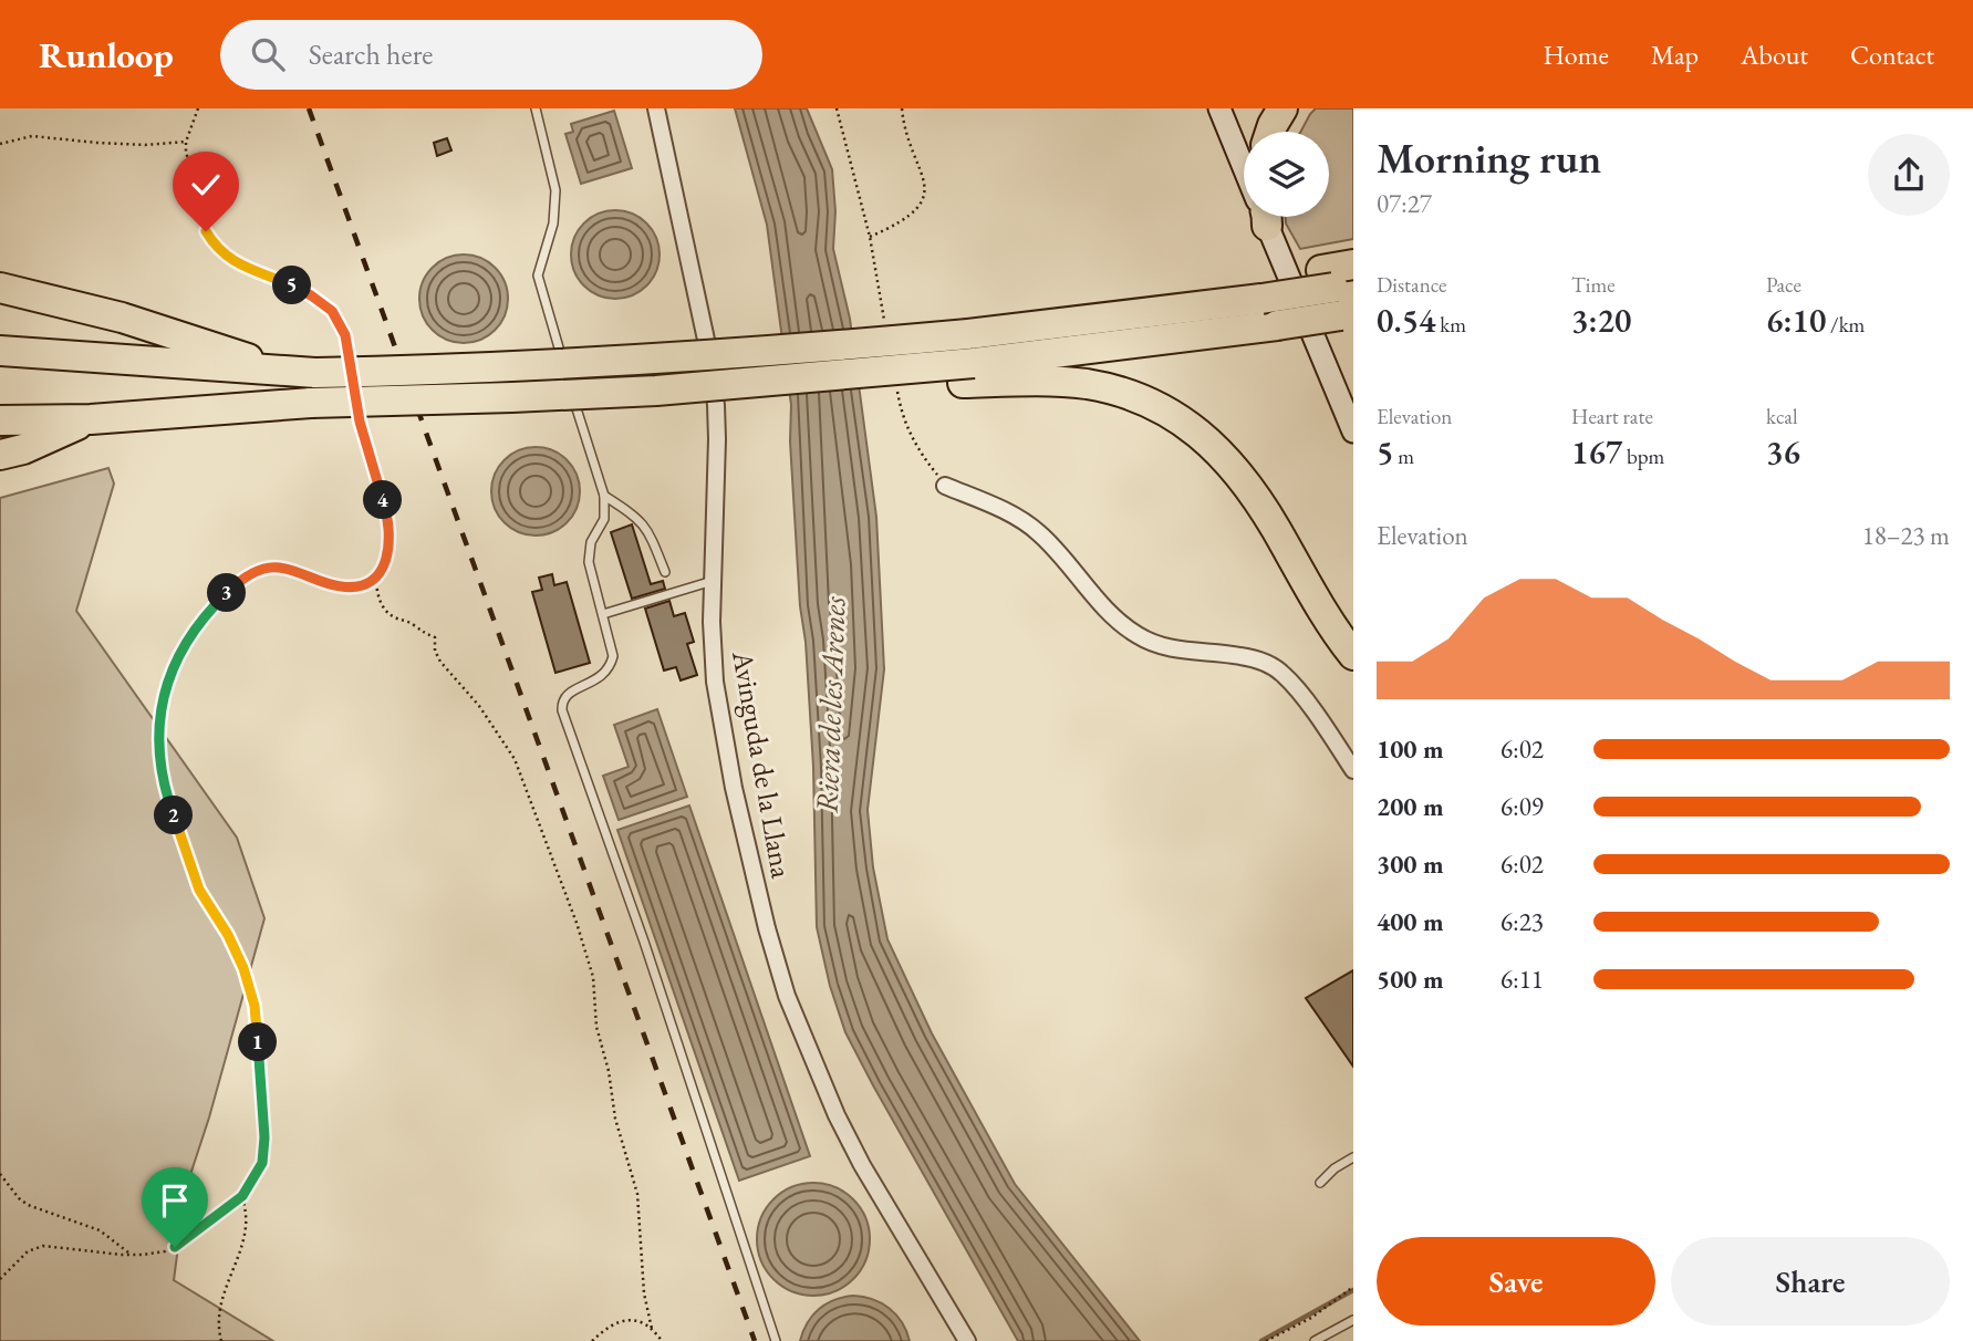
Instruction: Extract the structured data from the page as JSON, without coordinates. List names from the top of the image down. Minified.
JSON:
{"streets":{"street":["Avinguda de la Llana"]},"water":["Riera de les Arenes"],"page":{"header":"Runloop","search":"Search here","nav":["Home","Map","About","Contact"],"heading":["Morning run","07:27"],"stats":[["Distance","0.54 km"],["Time","3:20"],["Pace","6:10 /km"],["Elevation","5 m"],["Heart rate","167 bpm"],["kcal","36"]],"pins":["5","4","3","2","1"],"chart":["Elevation","18–23 m"],"list":[{"name":"100 m","note":"6:02"},{"name":"200 m","note":"6:09"},{"name":"300 m","note":"6:02"},{"name":"400 m","note":"6:23"},{"name":"500 m","note":"6:11"}],"buttons":["Save","Share"]}}
